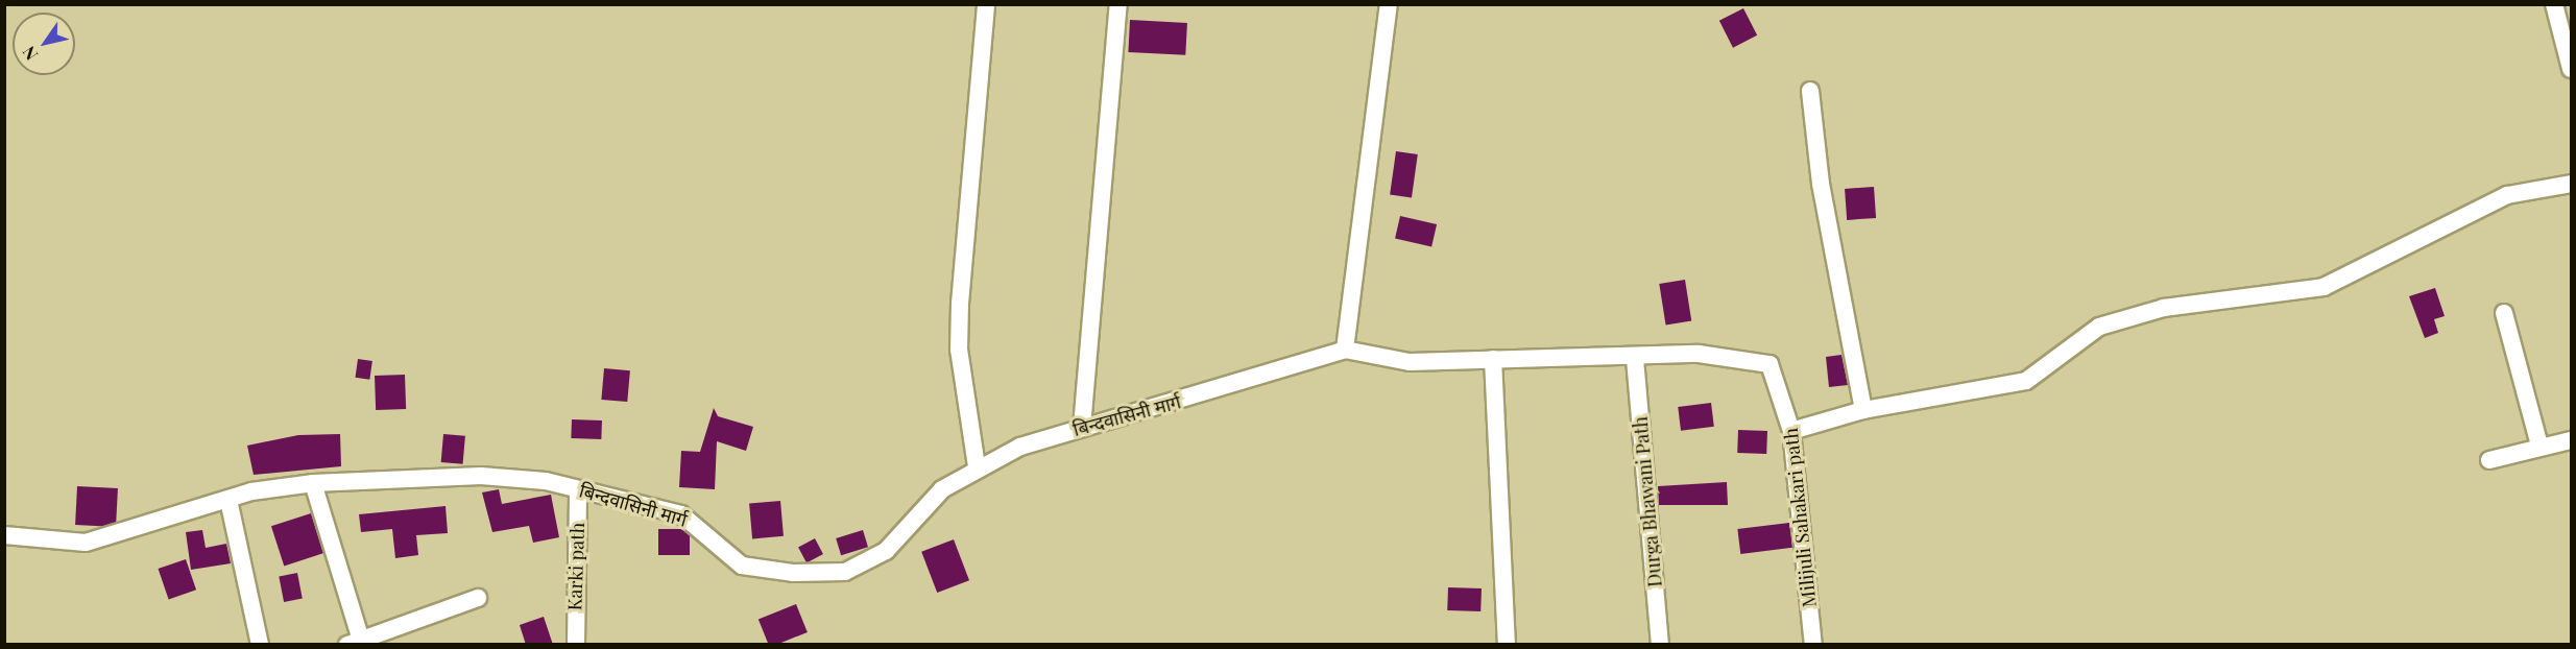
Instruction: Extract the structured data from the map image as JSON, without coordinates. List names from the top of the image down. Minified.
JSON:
{"streets":{"street":["बिन्दवासिनी मार्ग","Durga Bhawani Path","Milijuli Sahakari path","Karki path"]},"crossings":[["बिन्दवासिनी मार्ग","Milijuli Sahakari path"],["बिन्दवासिनी मार्ग","Karki path"],["Durga Bhawani Path","Milijuli Sahakari path"]],"north":"bottom left"}
